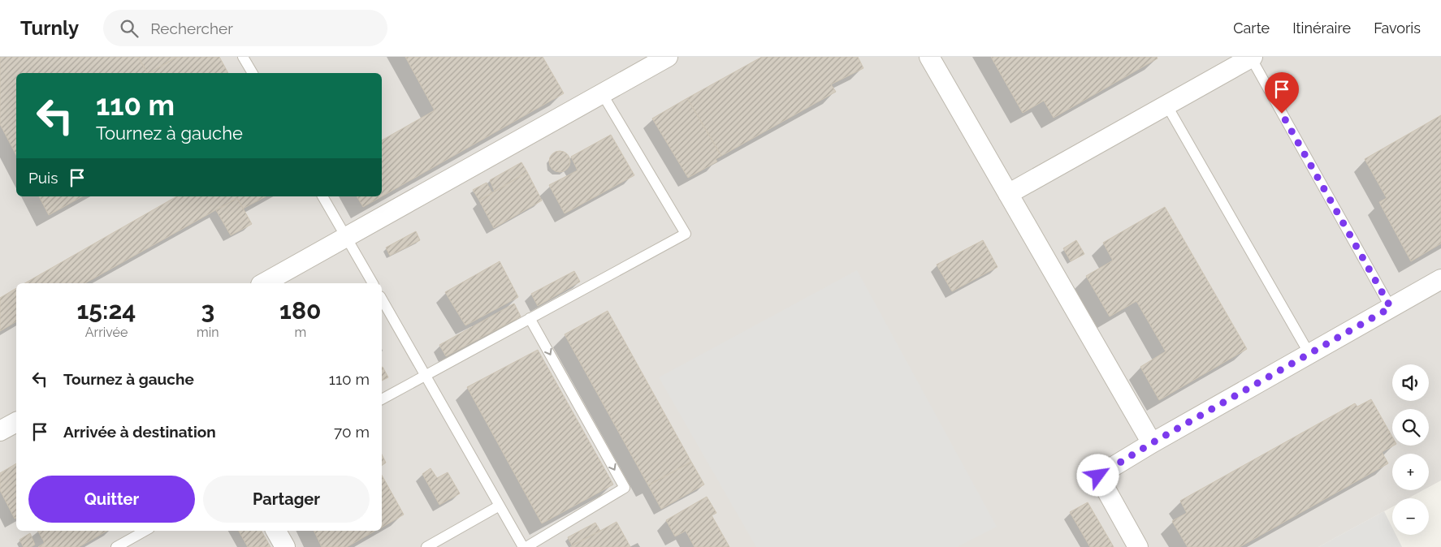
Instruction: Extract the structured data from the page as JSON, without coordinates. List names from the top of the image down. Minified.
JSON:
{"page":{"header":"Turnly","search":"Rechercher","nav":["Carte","Itinéraire","Favoris"],"turn":["110 m","Tournez à gauche"],"then":"Puis","eta":["15:24","Arrivée","3","min","180","m"],"list":[{"name":"Tournez à gauche","value":"110 m"},{"name":"Arrivée à destination","value":"70 m"}],"map_buttons":["+","−"],"buttons":["Quitter","Partager"]}}
